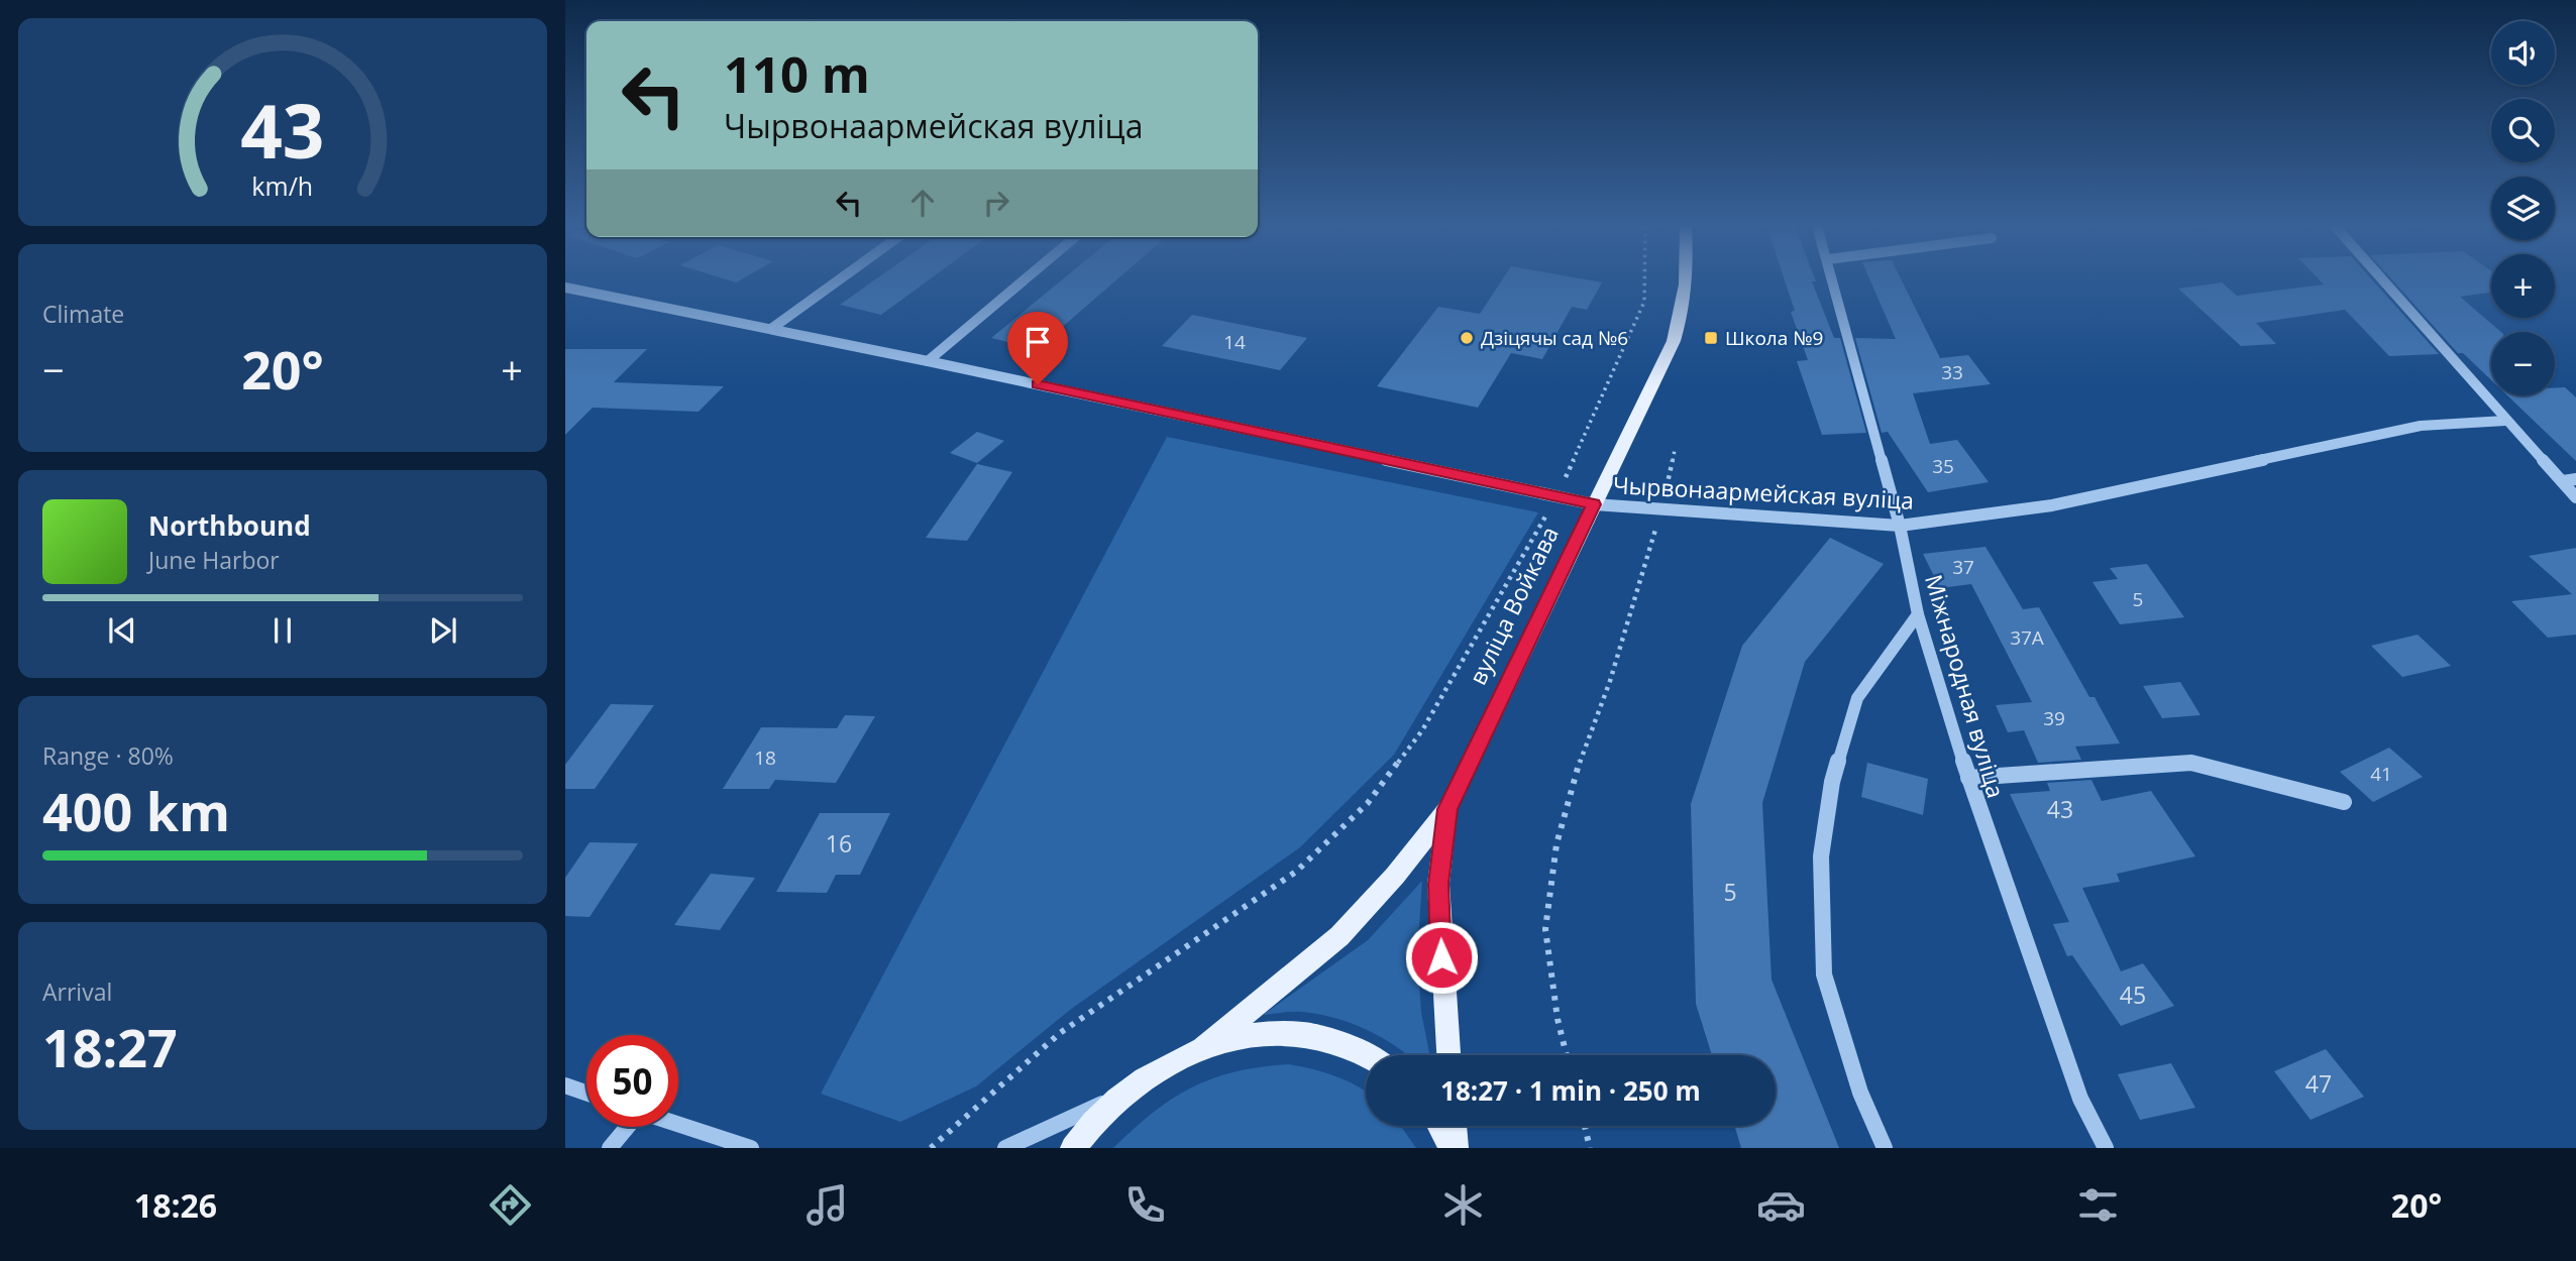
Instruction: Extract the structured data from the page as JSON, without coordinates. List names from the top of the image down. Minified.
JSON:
{"streets":{"main road":["вуліца Войкава"],"street":["Чырвонаармейская вуліца","Міжнародная вуліца"]},"crossings":[["Чырвонаармейская вуліца","вуліца Войкава"],["Чырвонаармейская вуліца","Міжнародная вуліца"]],"places":{"other":["Дзіцячы сад №6"],"transit":["Школа №9"]},"house_numbers":["14","33","35","37","5","37А","39","18","41","43","16","5","45","47"],"page":{"map_buttons":["+","−"],"turn":["110 m","Чырвонаармейская вуліца"],"tile":["Climate",["Range · 80%","400 km"],["Arrival","18:27"]],"heat":["−","20°","+"],"song":["Northbound","June Harbor"],"limit":"50","trip":"18:27 · 1 min · 250 m","tabs":["18:26","20°"],"gauge":["43","km/h"]}}
